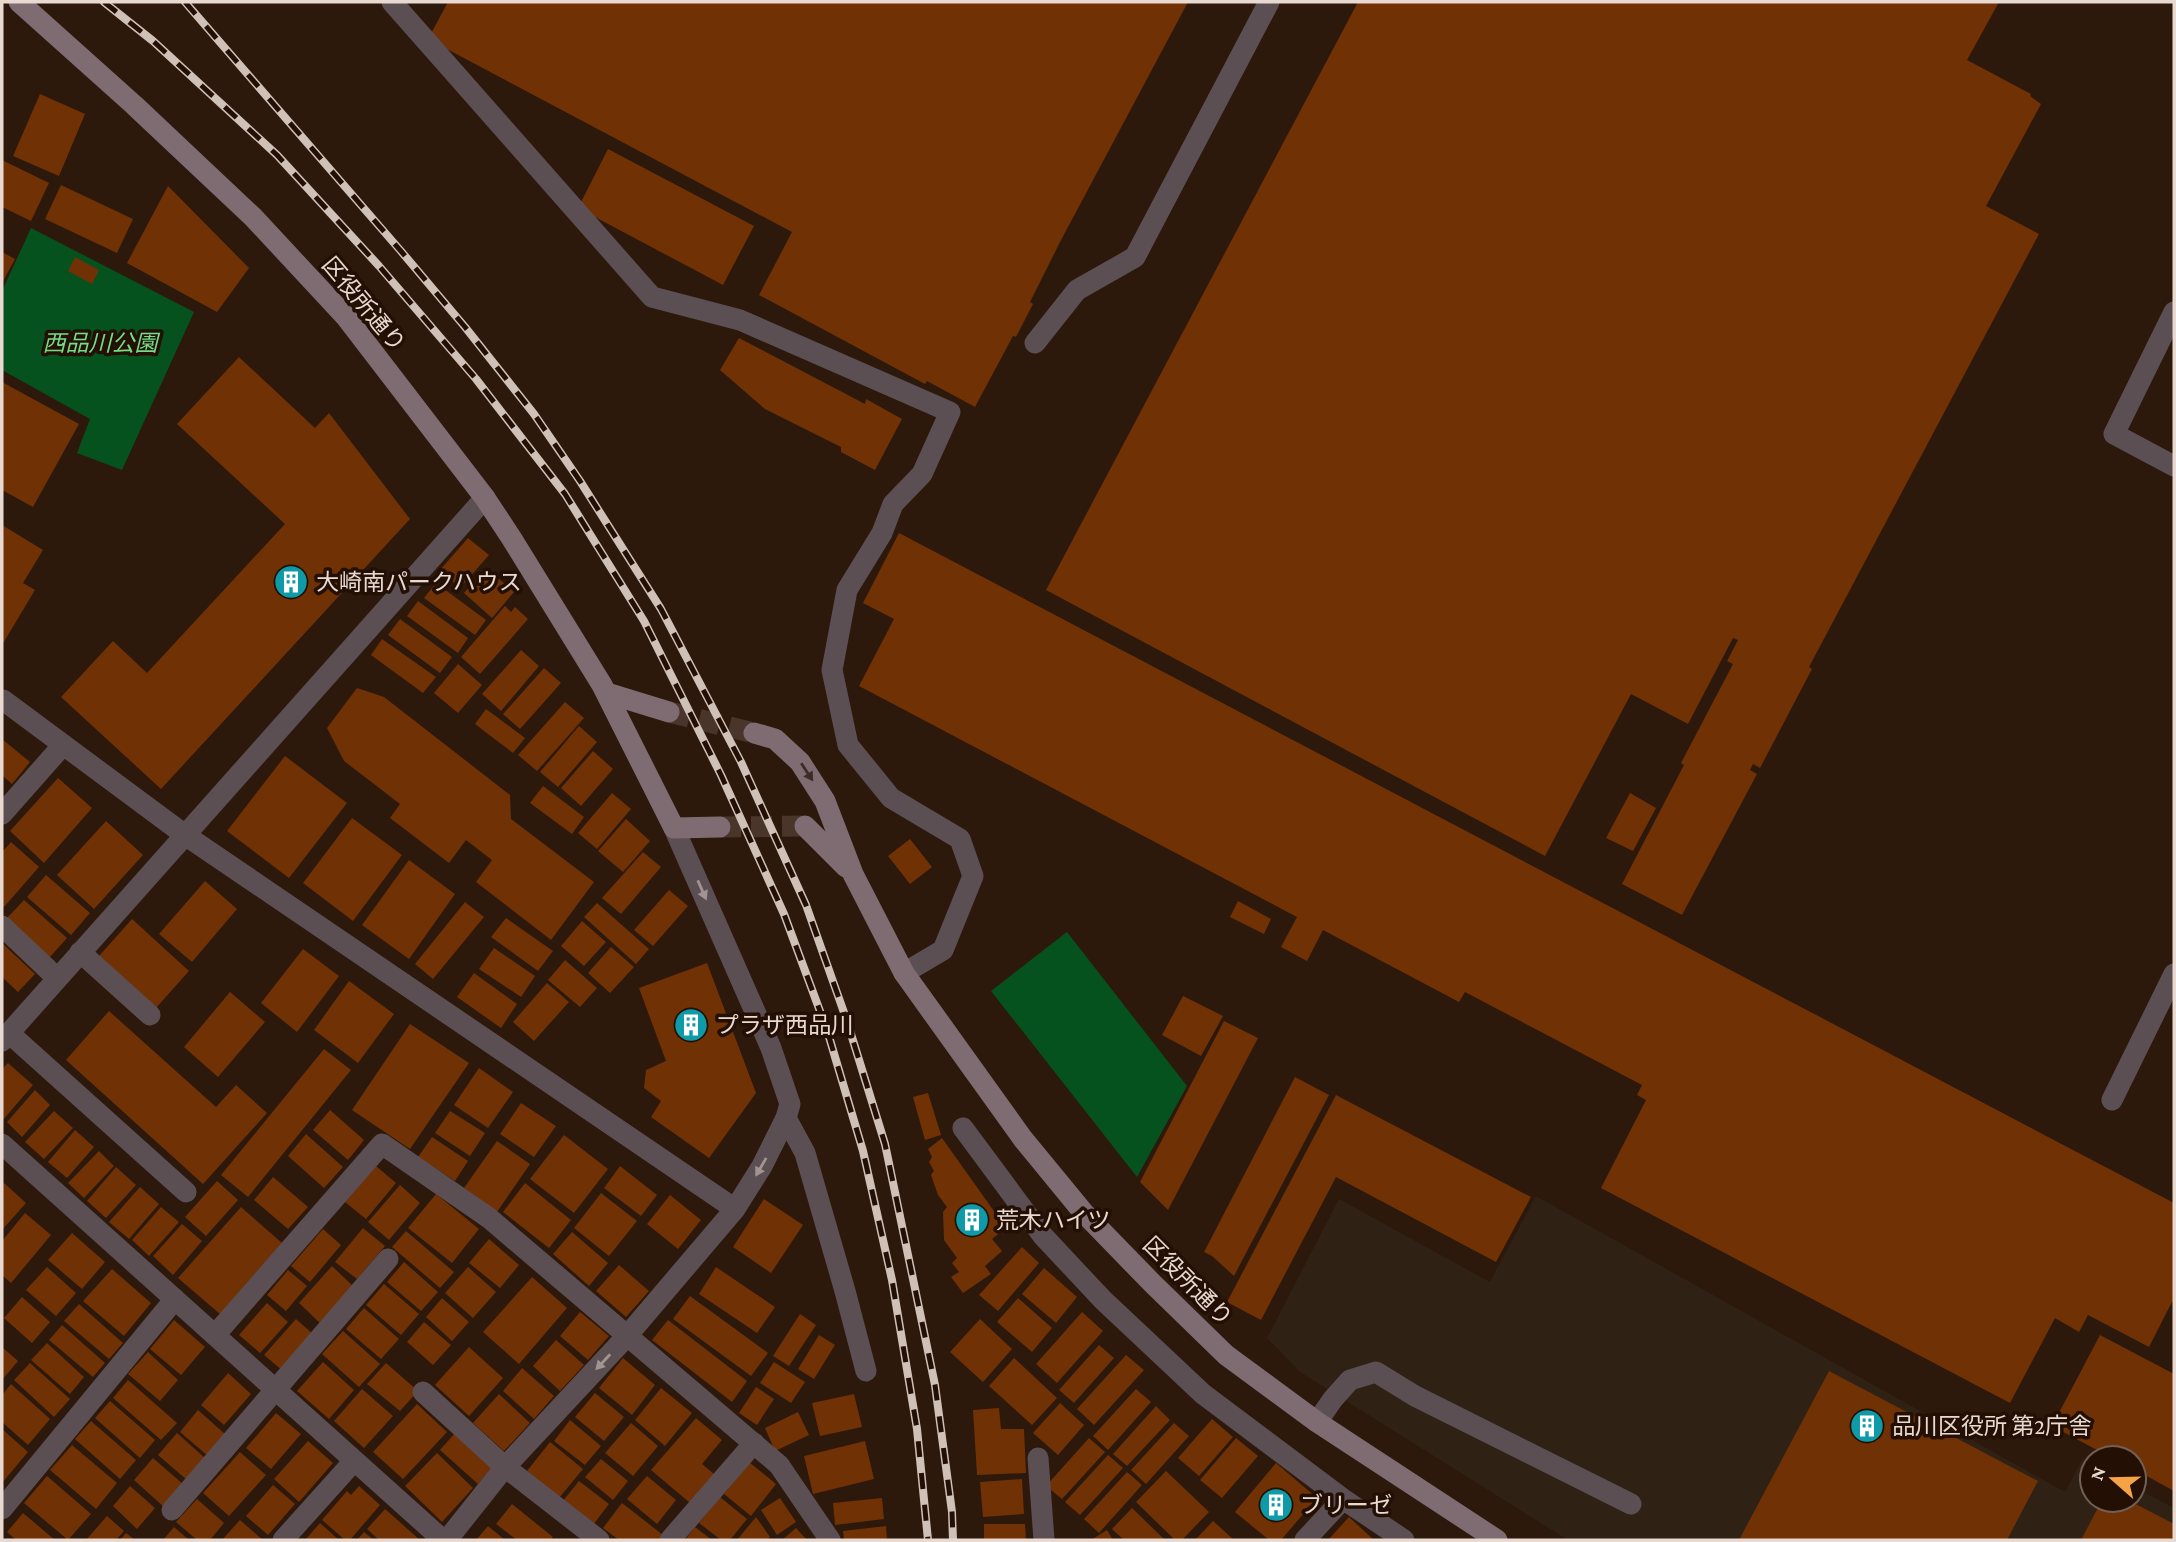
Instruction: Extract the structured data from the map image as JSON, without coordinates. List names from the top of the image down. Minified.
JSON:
{"streets":{"street":["区役所通り"]},"parks":["西品川公園"],"places":{"building":["大崎南パークハウス","プラザ西品川","荒木ハイツ","品川区役所 第2庁舎","ブリーゼ"]},"north":"left"}
